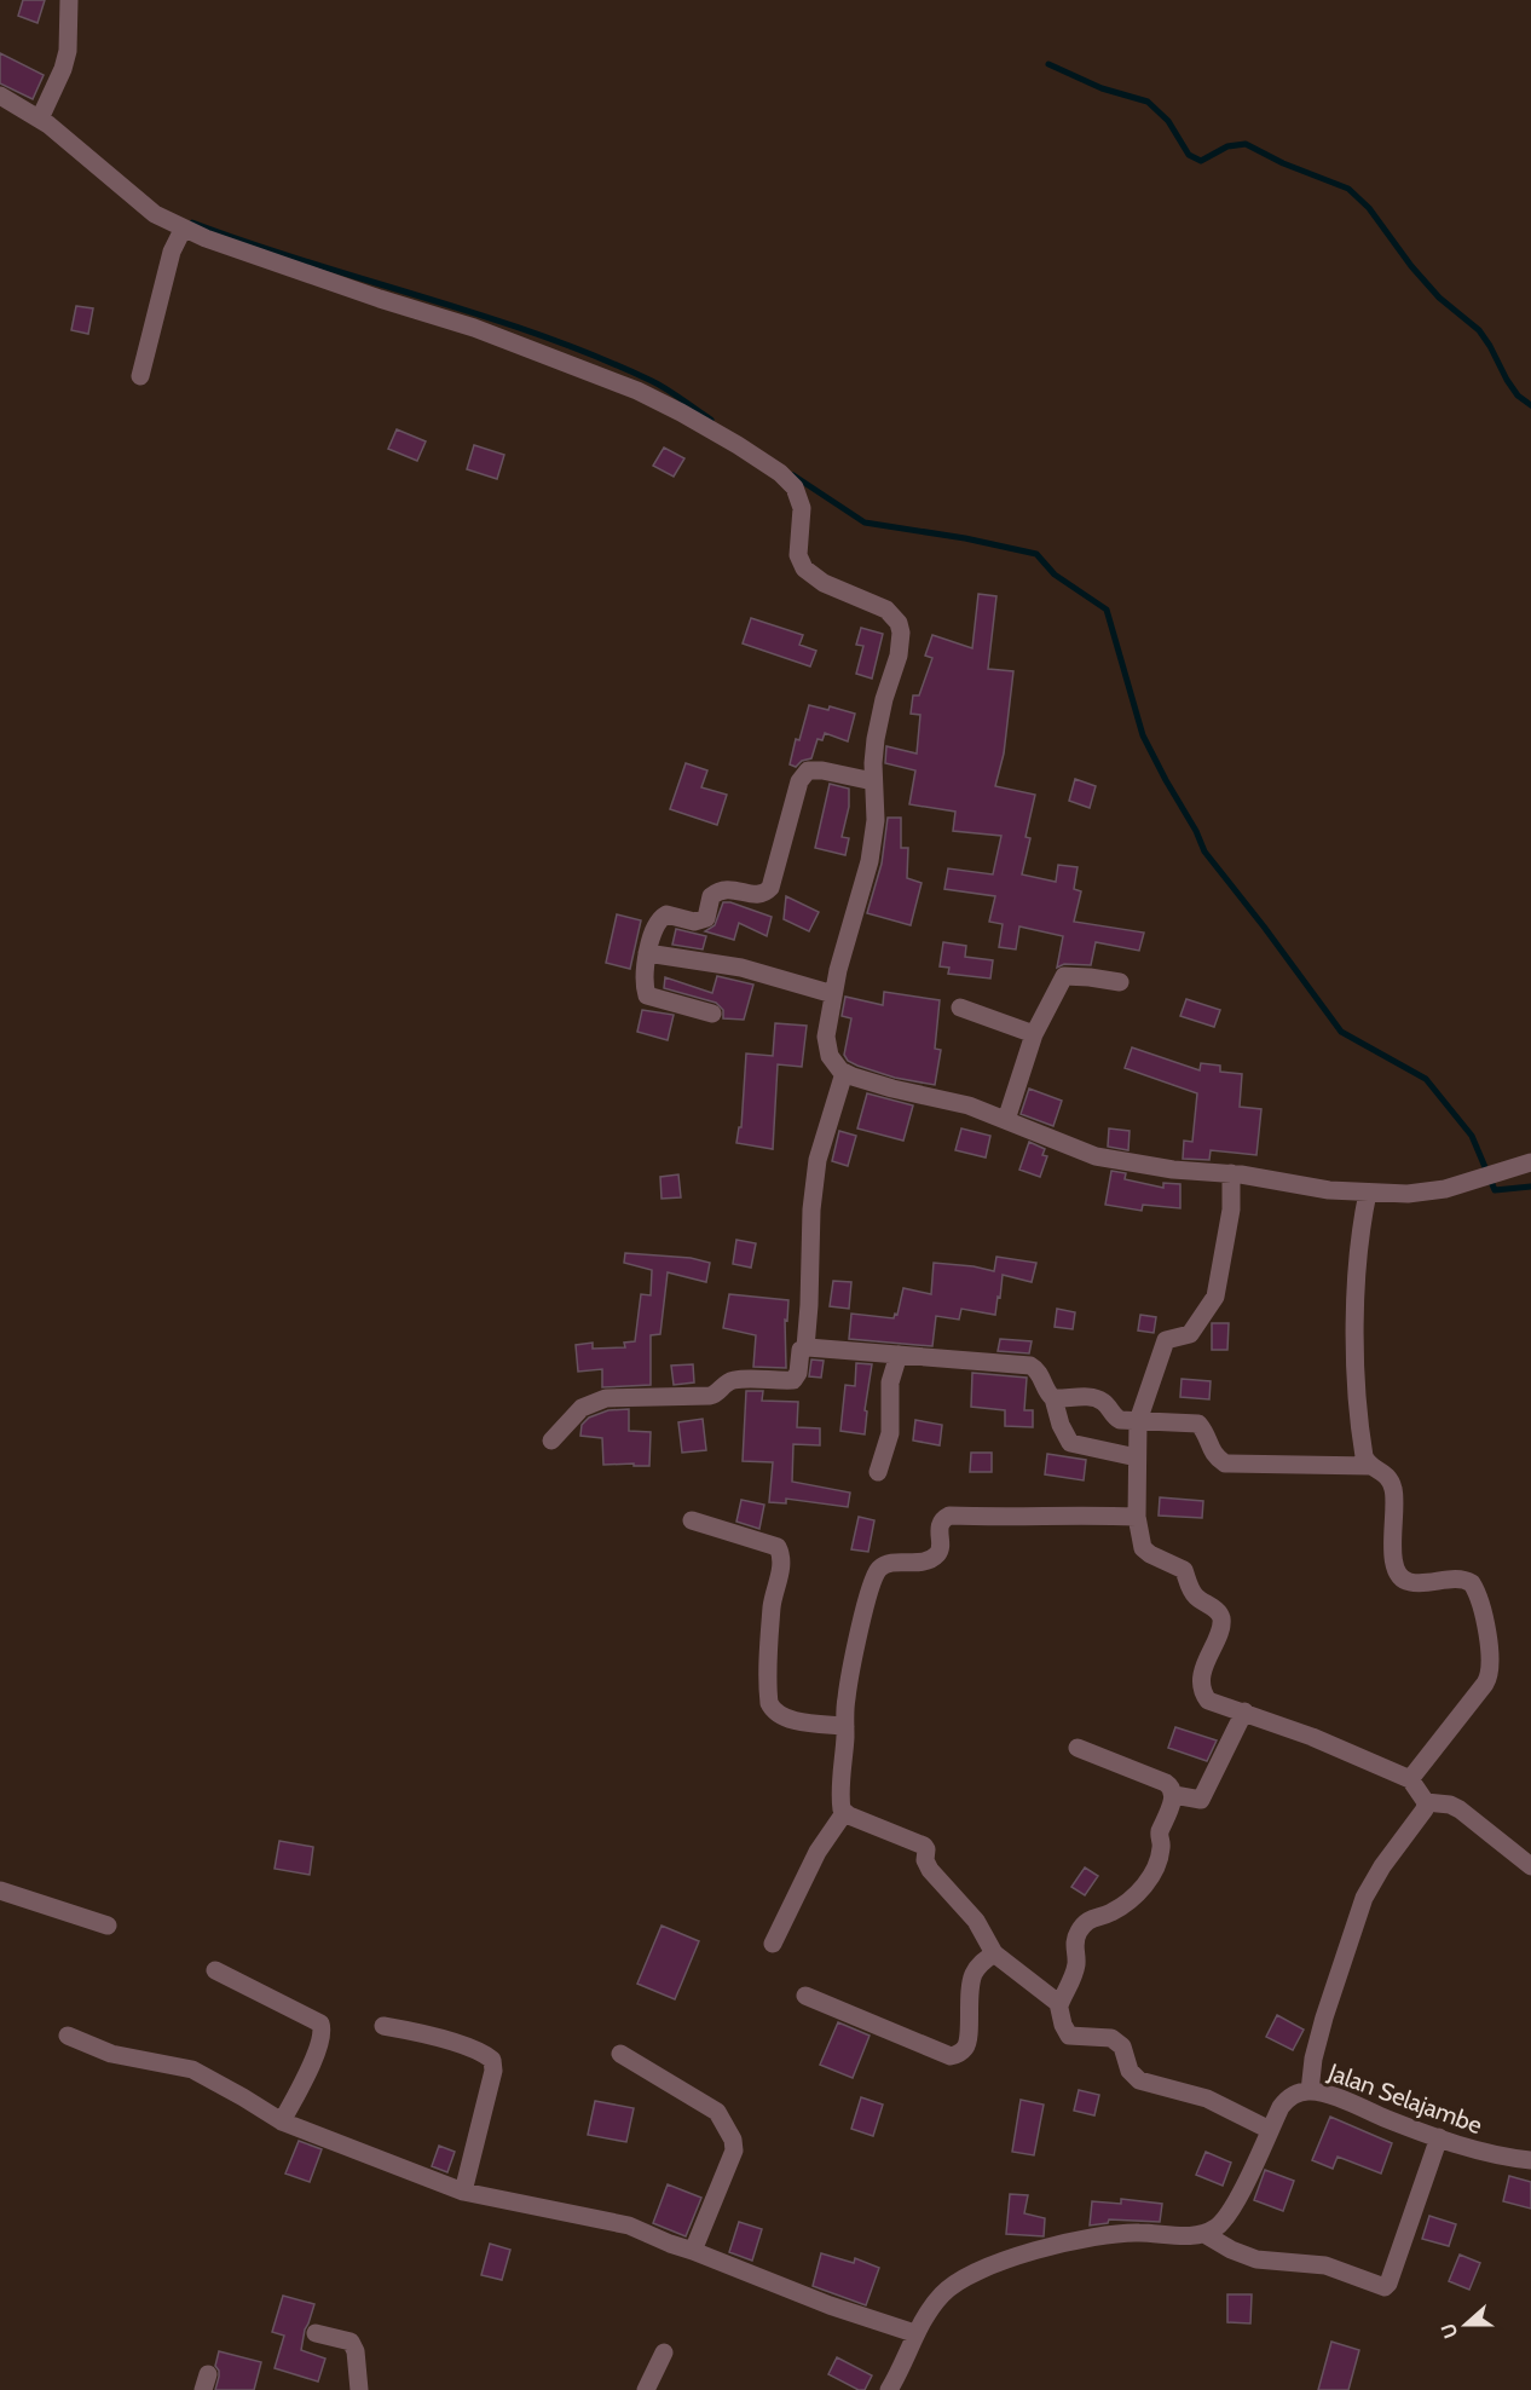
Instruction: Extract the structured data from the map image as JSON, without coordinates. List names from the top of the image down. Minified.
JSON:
{"streets":{"street":["Jalan Selajambe"]},"north":"left"}
